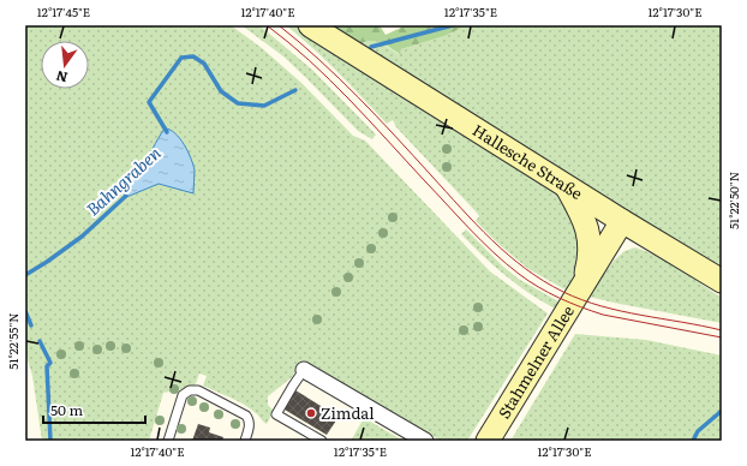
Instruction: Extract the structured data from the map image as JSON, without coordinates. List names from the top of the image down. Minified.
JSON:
{"streets":{"street":["Hallesche Straße","Stahmelner Allee"]},"crossings":[["Hallesche Straße","Stahmelner Allee"]],"water":["Bahngraben"],"places":["Zimdal"],"scale_bar":"50 m","north":"bottom","coordinates":["12°17'45\"E","12°17'40\"E","12°17'35\"E","12°17'30\"E","51°22'50\"N","51°22'55\"N"]}
